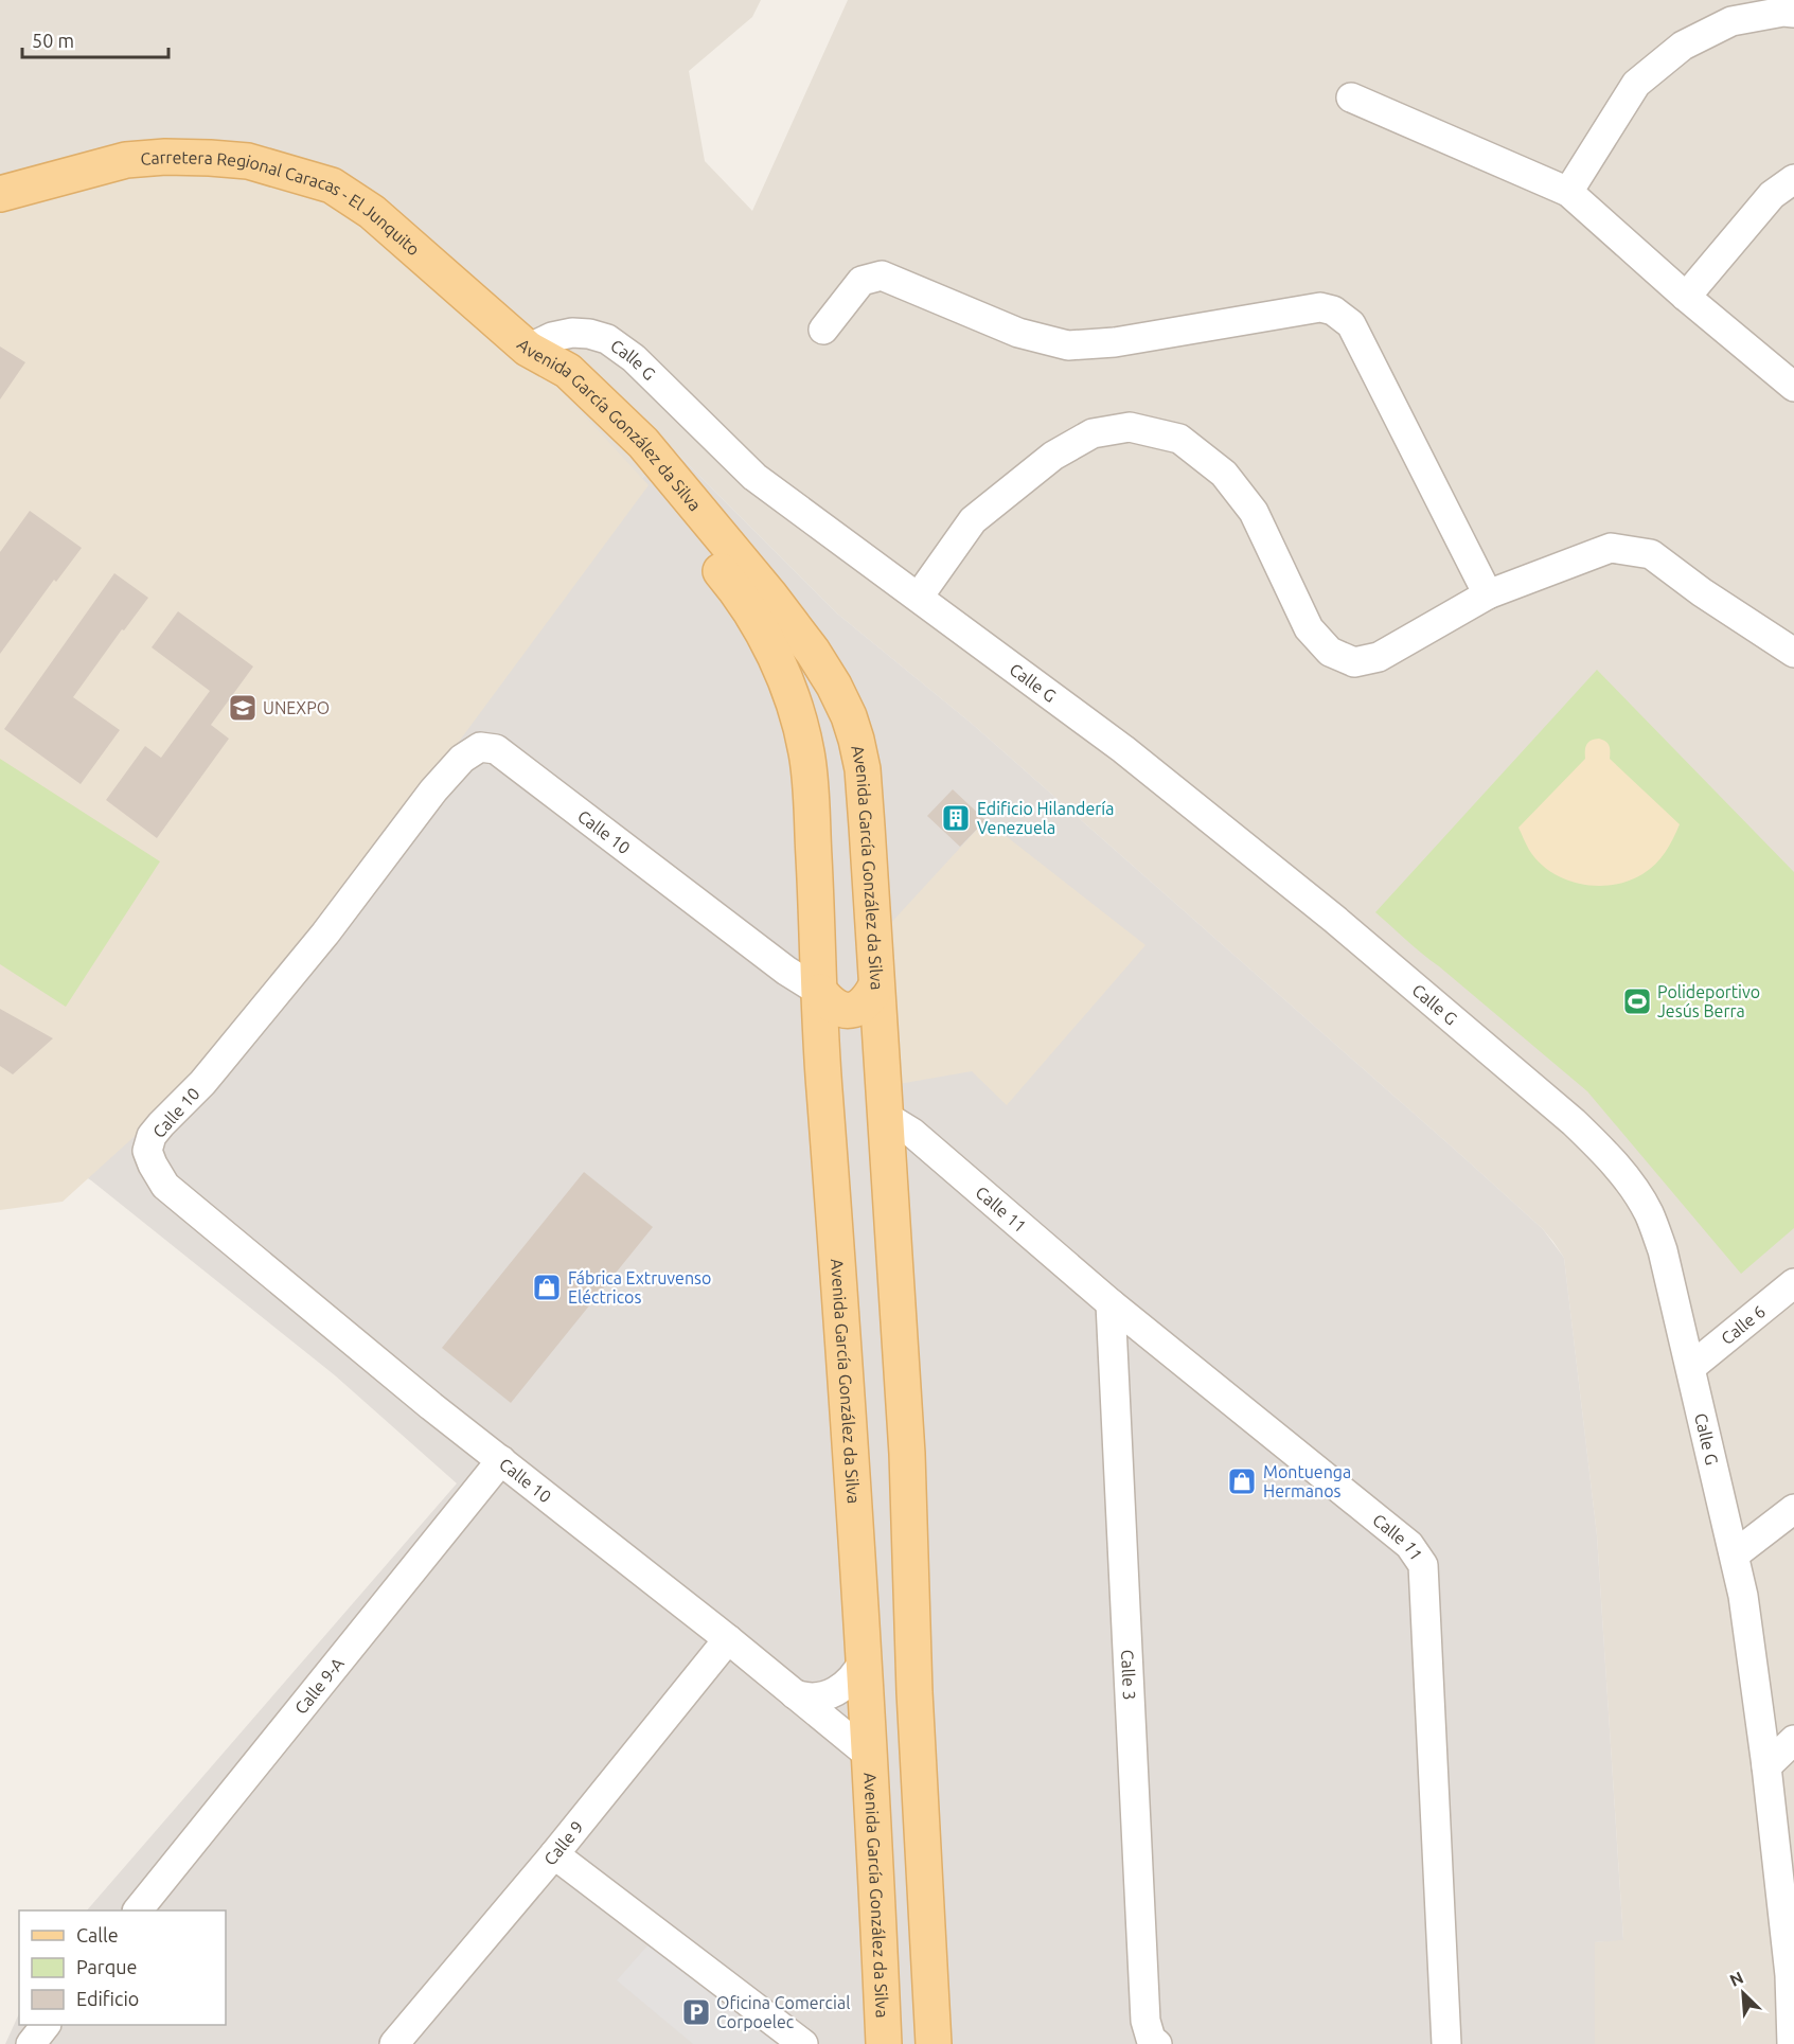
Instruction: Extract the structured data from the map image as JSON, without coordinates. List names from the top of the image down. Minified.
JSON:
{"streets":{"main road":["Carretera Regional Caracas - El Junquito","Avenida García González da Silva"],"street":["Calle G","Calle 10","Calle 11","Calle 6","Calle 3","Calle 9-A","Calle 9"]},"crossings":[["Carretera Regional Caracas - El Junquito","Calle G"],["Carretera Regional Caracas - El Junquito","Avenida García González da Silva"],["Calle G","Avenida García González da Silva"],["Calle G","Calle 6"],["Avenida García González da Silva","Calle 10"],["Avenida García González da Silva","Calle 11"],["Calle 10","Calle 9-A"],["Calle 10","Calle 9"],["Calle 11","Calle 3"]],"places":{"school or university":["UNEXPO"],"building":["Edificio Hilandería Venezuela"],"sports":["Polideportivo Jesús Berra"],"shop":["Fábrica Extruvenso Eléctricos","Montuenga Hermanos"],"parking":["Oficina Comercial Corpoelec"]},"legend":["Calle","Parque","Edificio"],"scale_bar":"50 m","north":"top left"}
